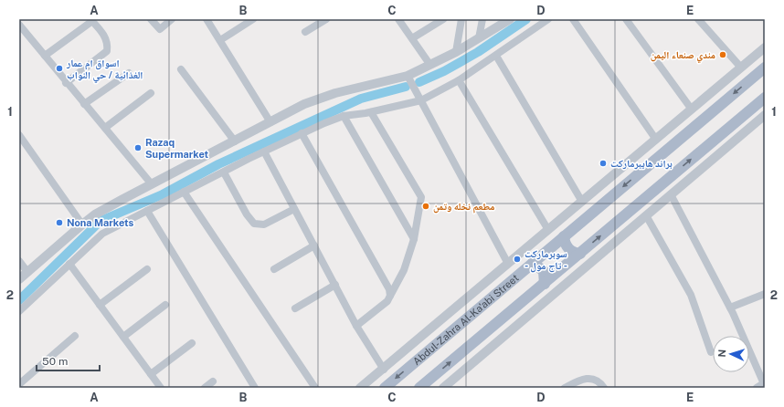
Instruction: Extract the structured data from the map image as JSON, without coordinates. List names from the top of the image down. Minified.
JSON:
{"streets":{"main road":["Abdul-Zahra Al-Ka'abi Street"]},"places":["مندي صنعاء اليمن","اسواق ام عمار الغذائية / حي النواب","Razaq Supermarket","براند هايبرماركت","مطعم نخله وتمن","Nona Markets","سوبرماركت - تاج مول -"],"scale_bar":"50 m","north":"left","grid":{"columns":["A","B","C","D","E"],"rows":["1","2"]}}
